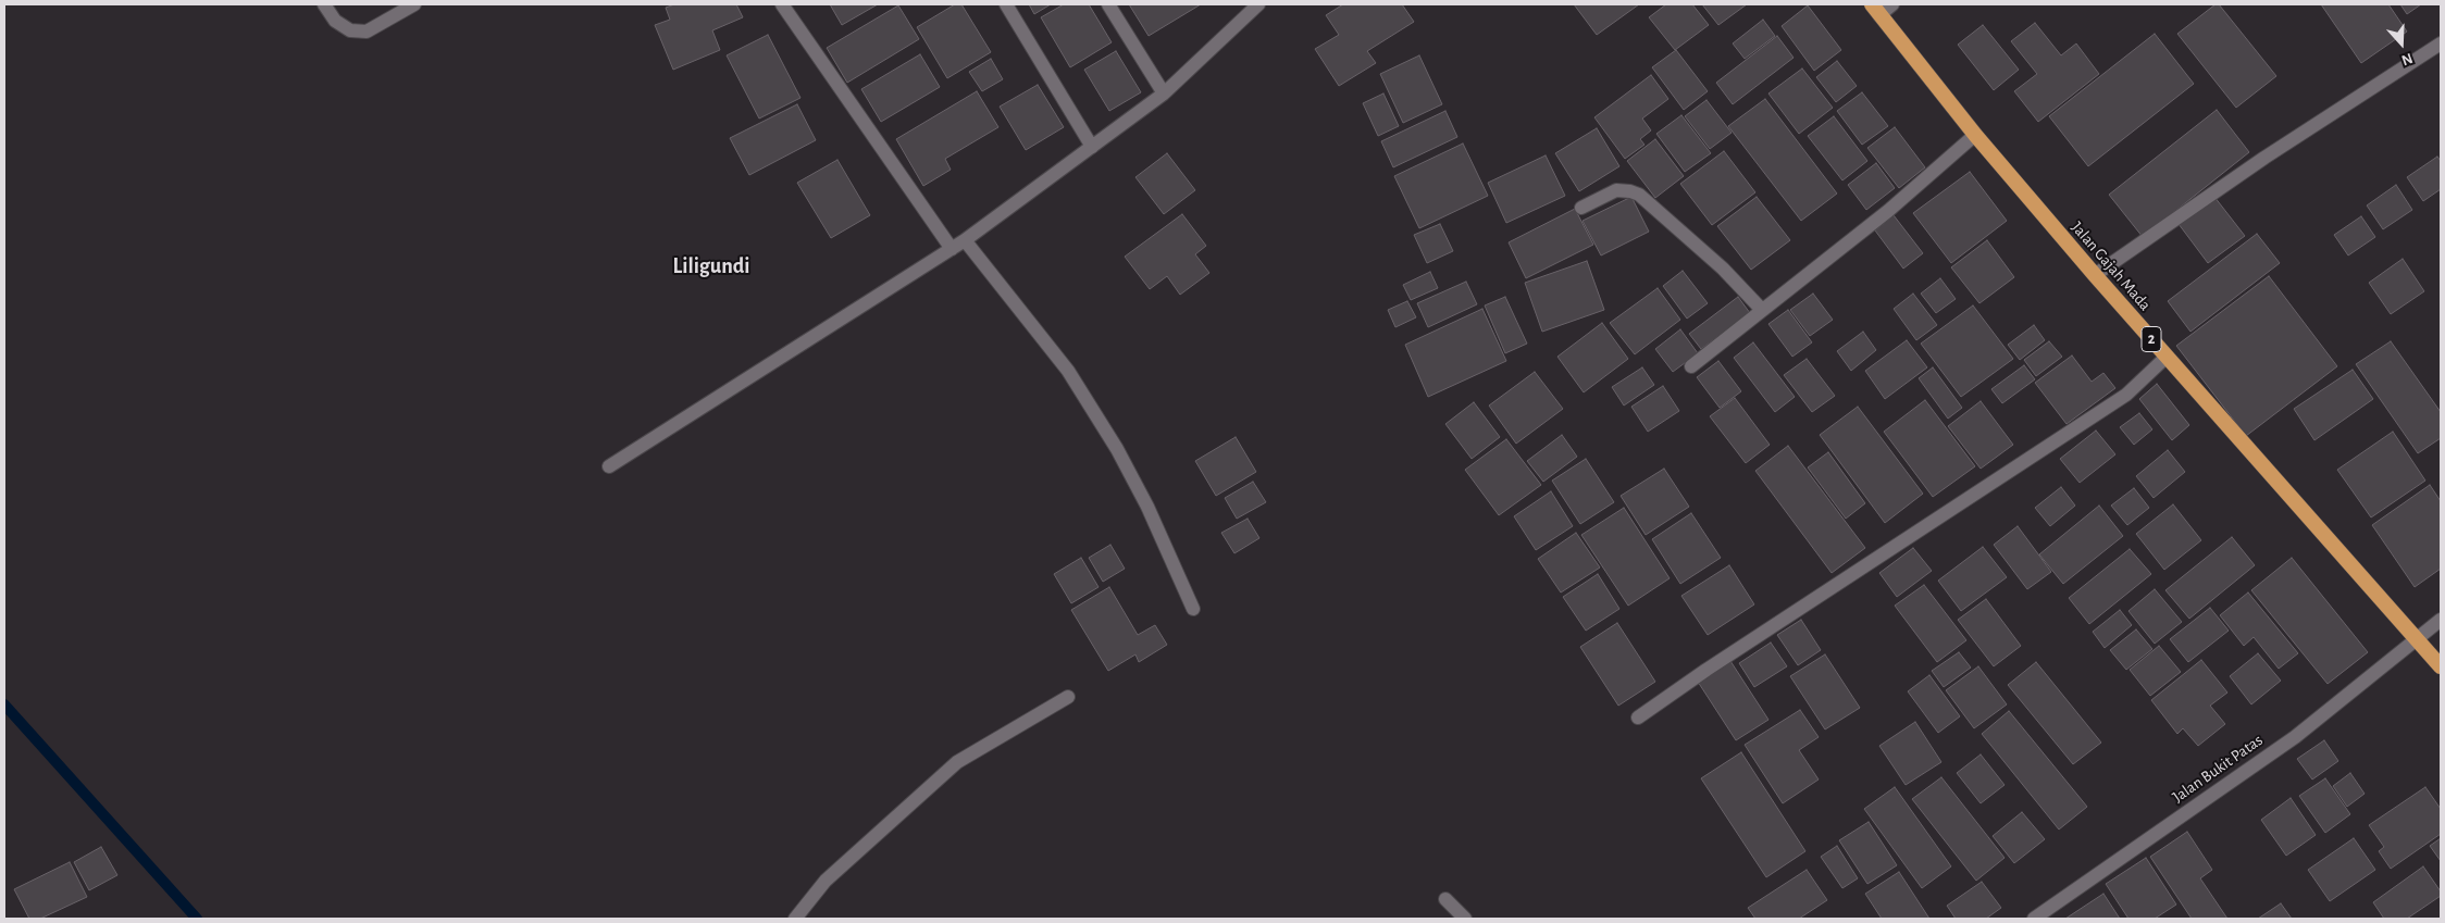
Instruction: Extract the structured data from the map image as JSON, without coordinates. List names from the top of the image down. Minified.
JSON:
{"streets":{"highway":["Jalan Gajah Mada","2"],"street":["Jalan Bukit Patas"]},"crossings":[["Jalan Gajah Mada","Jalan Bukit Patas"]],"districts":["Liligundi"],"north":"bottom"}
